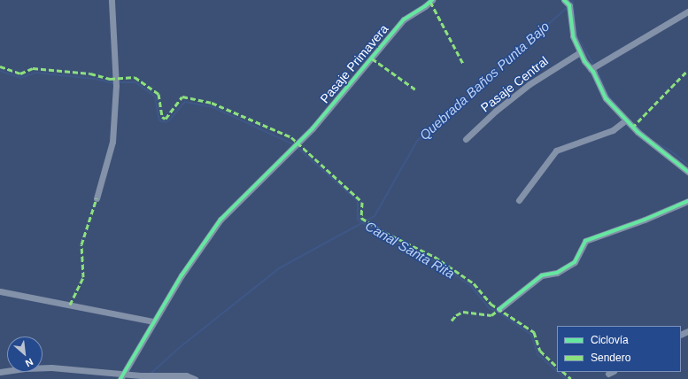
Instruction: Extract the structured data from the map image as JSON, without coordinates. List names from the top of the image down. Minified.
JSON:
{"streets":{"street":["Pasaje Primavera","Pasaje Central"]},"water":["Quebrada Baños Punta Bajo","Canal Santa Rita"],"legend":["Ciclovía","Sendero"],"north":"bottom right"}
